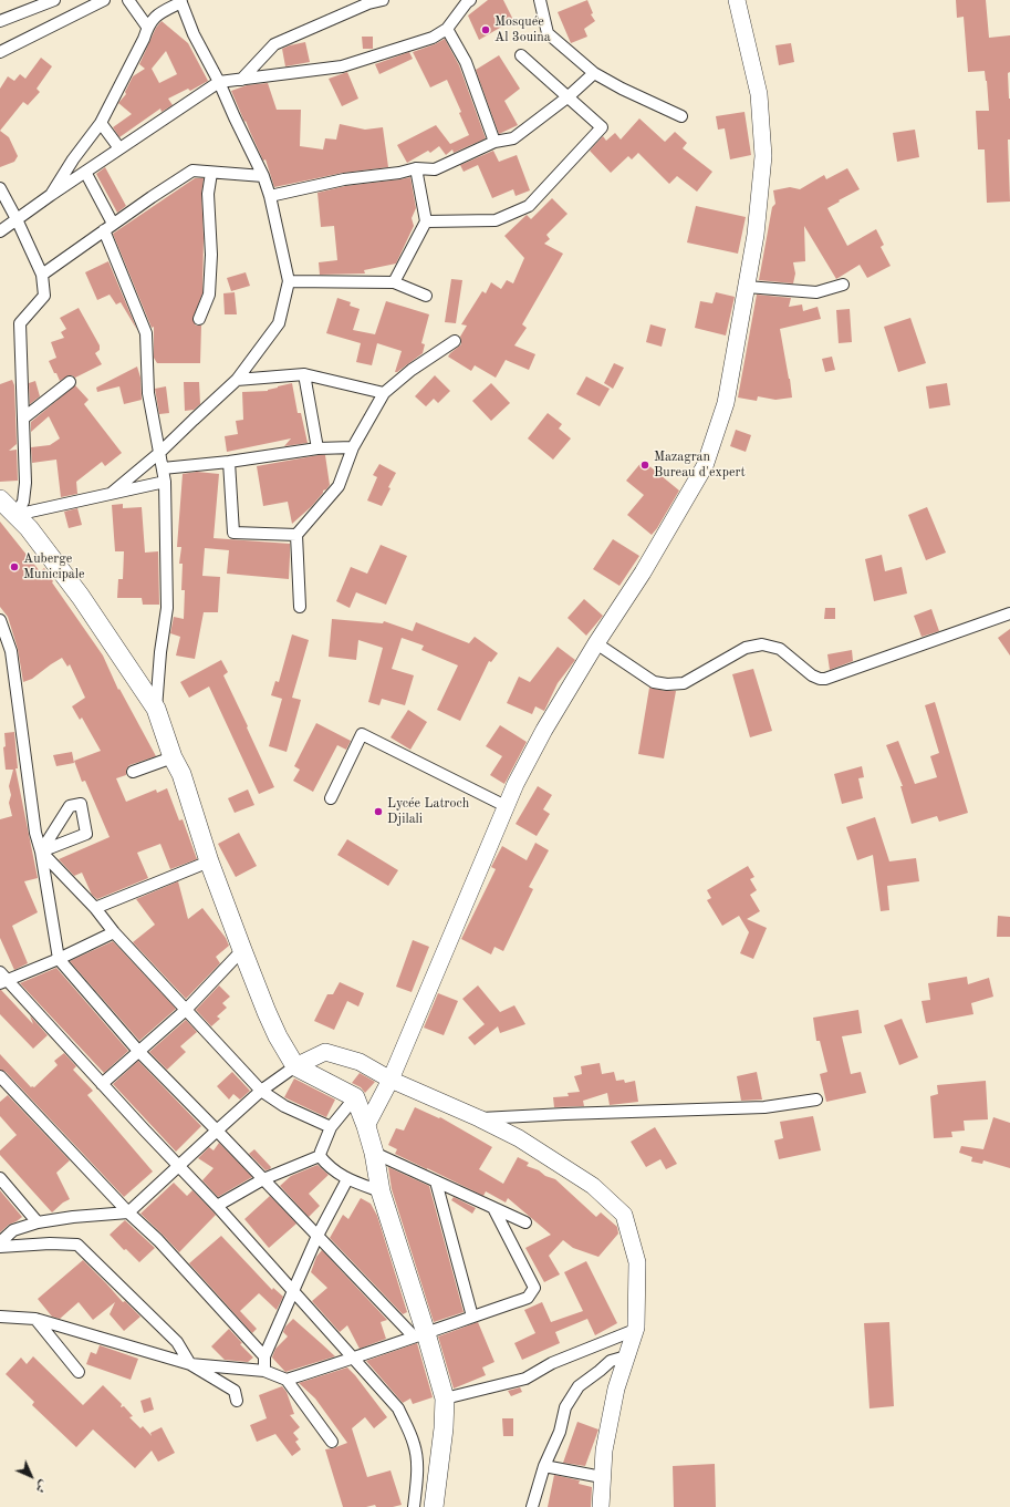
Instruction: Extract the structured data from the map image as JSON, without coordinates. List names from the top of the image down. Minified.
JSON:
{"places":["Mosquée Al 3ouina","Mazagran Bureau d'expert","Auberge Municipale","Lycée Latroch Djilali"],"north":"bottom right"}
